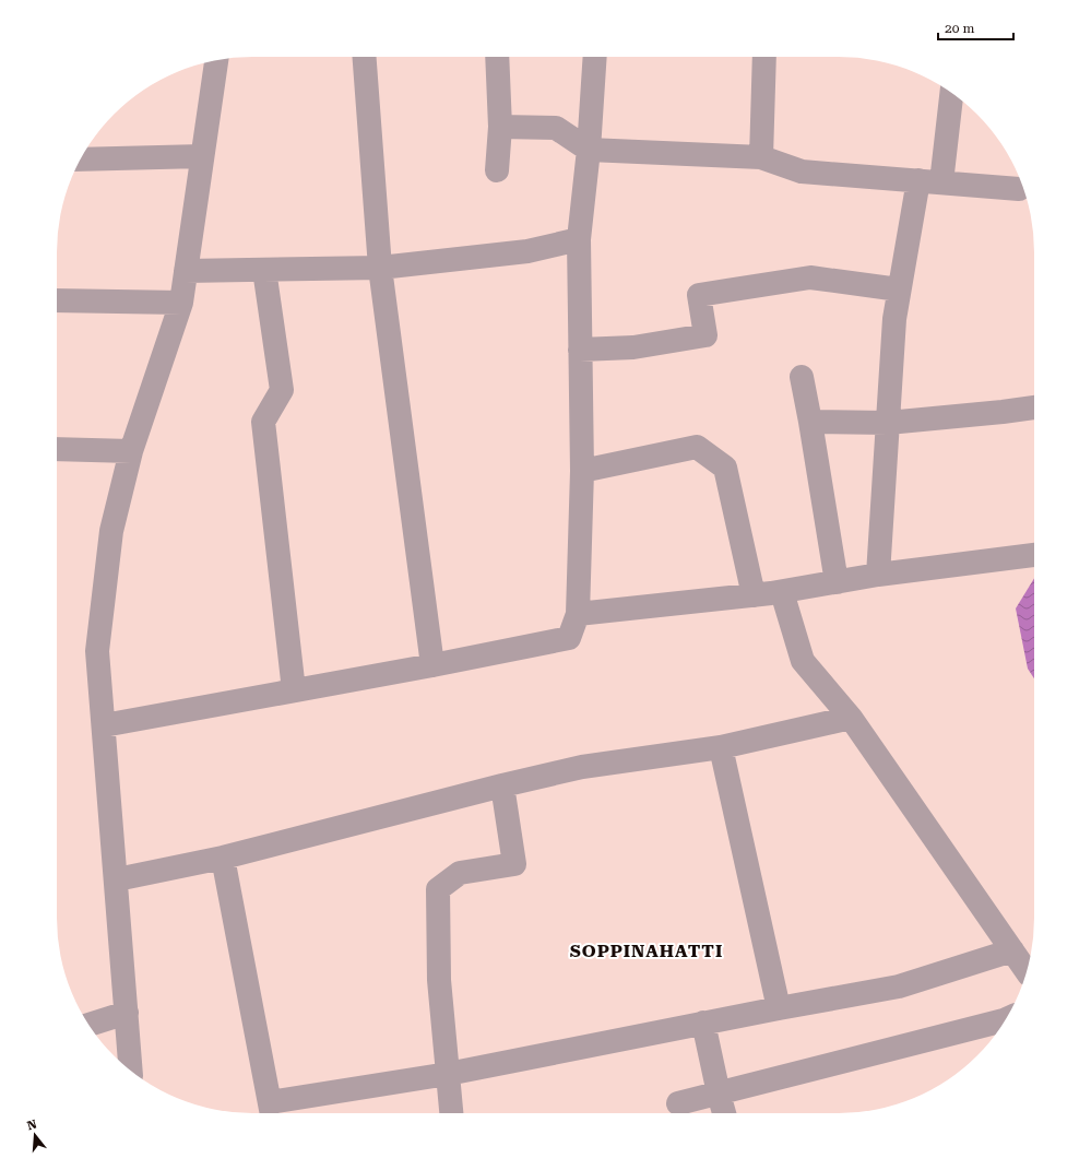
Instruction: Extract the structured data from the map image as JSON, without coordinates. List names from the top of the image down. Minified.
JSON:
{"districts":["SOPPINAHATTI"],"scale_bar":"20 m","north":"top"}
